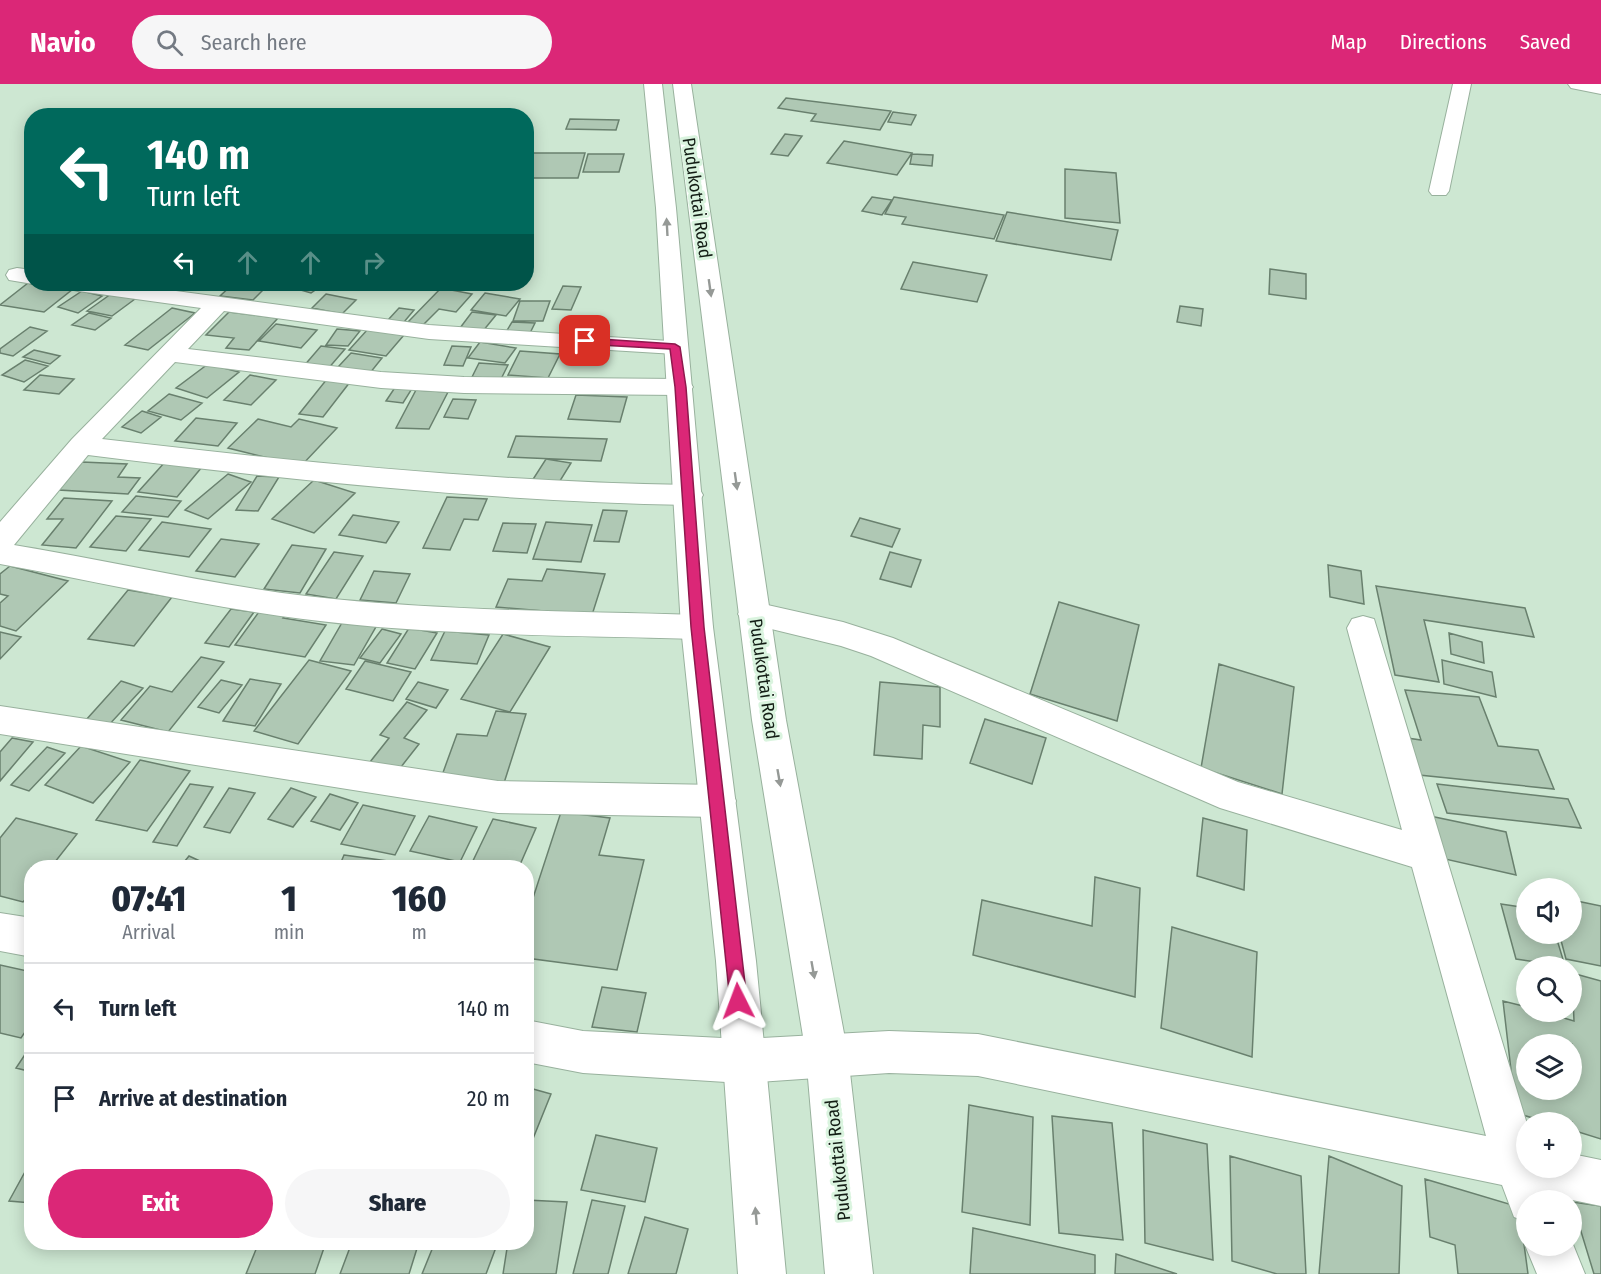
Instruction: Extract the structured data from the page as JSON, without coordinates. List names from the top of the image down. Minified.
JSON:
{"streets":{"main road":["Pudukottai Road"]},"page":{"header":"Navio","search":"Search here","nav":["Map","Directions","Saved"],"turn":["140 m","Turn left"],"eta":["07:41","Arrival","1","min","160","m"],"map_buttons":["+","−"],"list":[{"name":"Turn left","value":"140 m"},{"name":"Arrive at destination","value":"20 m"}],"buttons":["Exit","Share"]}}
